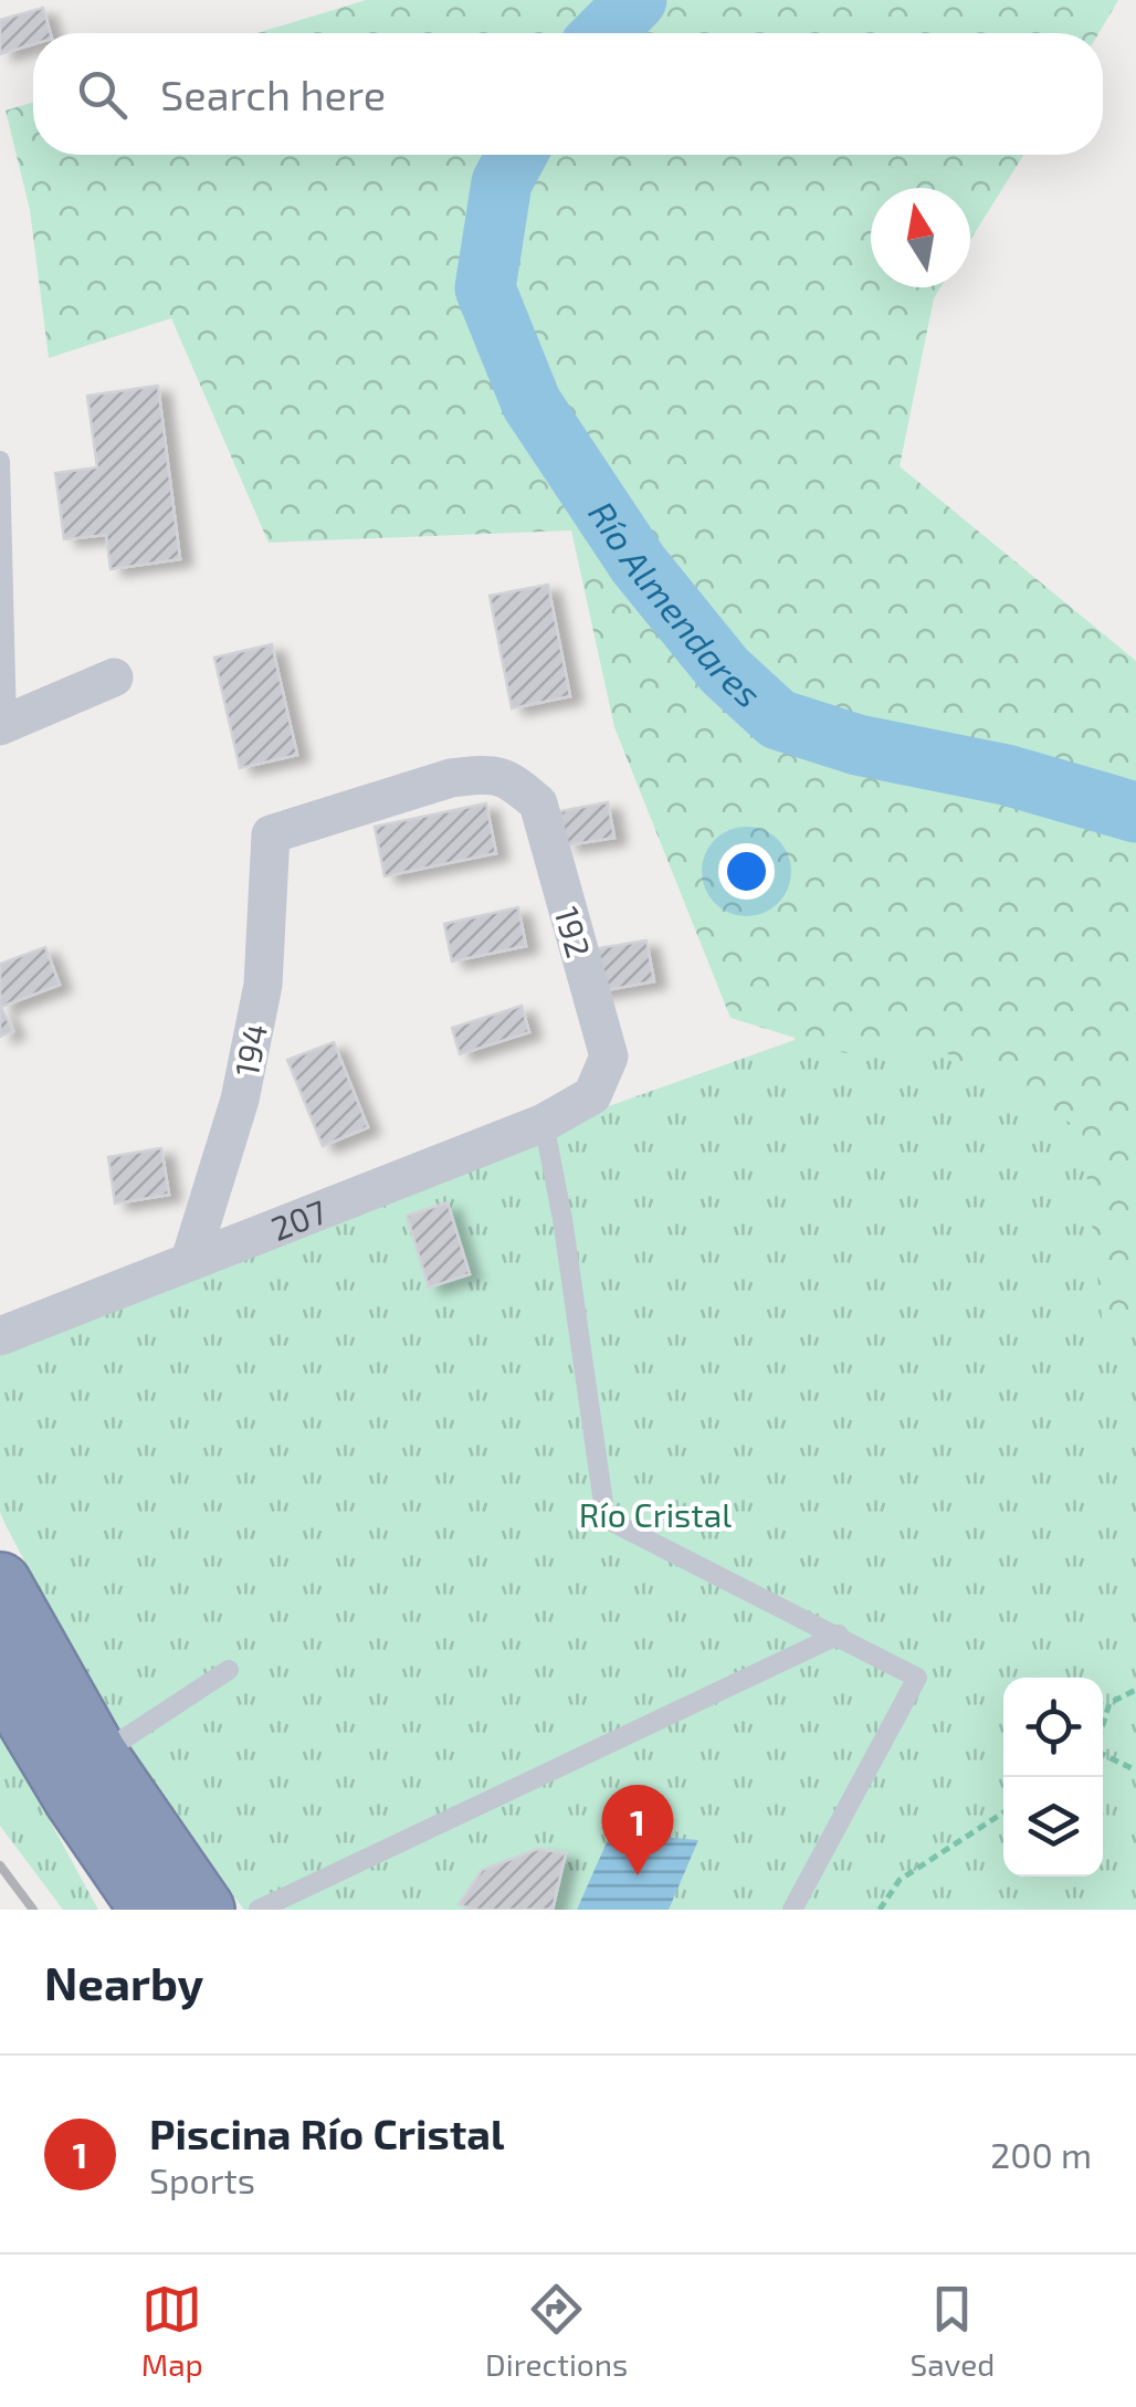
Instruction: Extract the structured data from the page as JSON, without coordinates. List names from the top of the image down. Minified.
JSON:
{"streets":{"street":["192","194","207"]},"crossings":[["192","194"],["192","207"],["194","207"]],"water":["Río Almendares"],"parks":["Río Cristal"],"north":"top","page":{"search":"Search here","pins":"1","heading":"Nearby","list":[{"mark":"1","name":"Piscina Río Cristal","note":"Sports","value":"200 m"}],"nav":["Map","Directions","Saved"]}}
